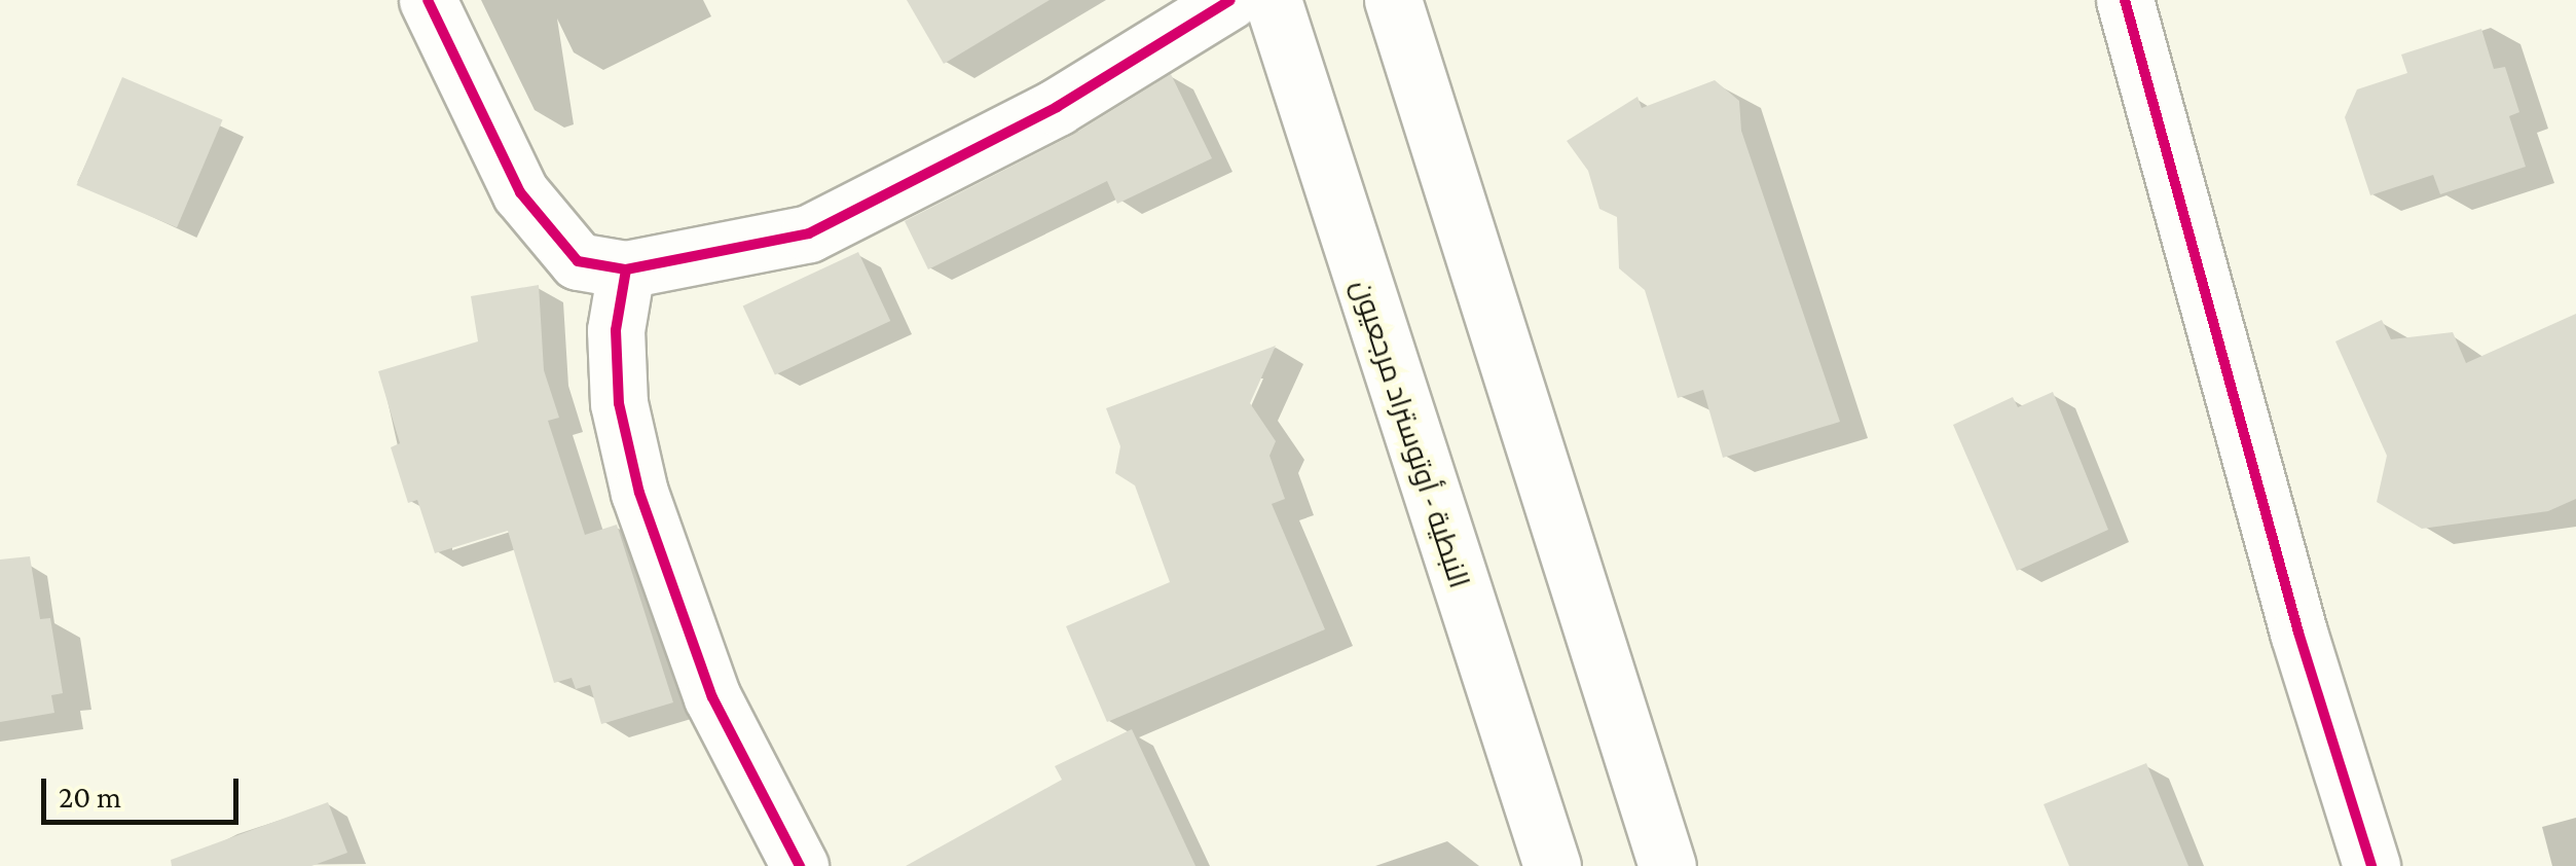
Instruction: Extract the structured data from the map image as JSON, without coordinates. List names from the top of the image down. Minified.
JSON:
{"streets":{"main road":["النبطية - أوتوستراد مرجعيون"]},"scale_bar":"20 m"}
